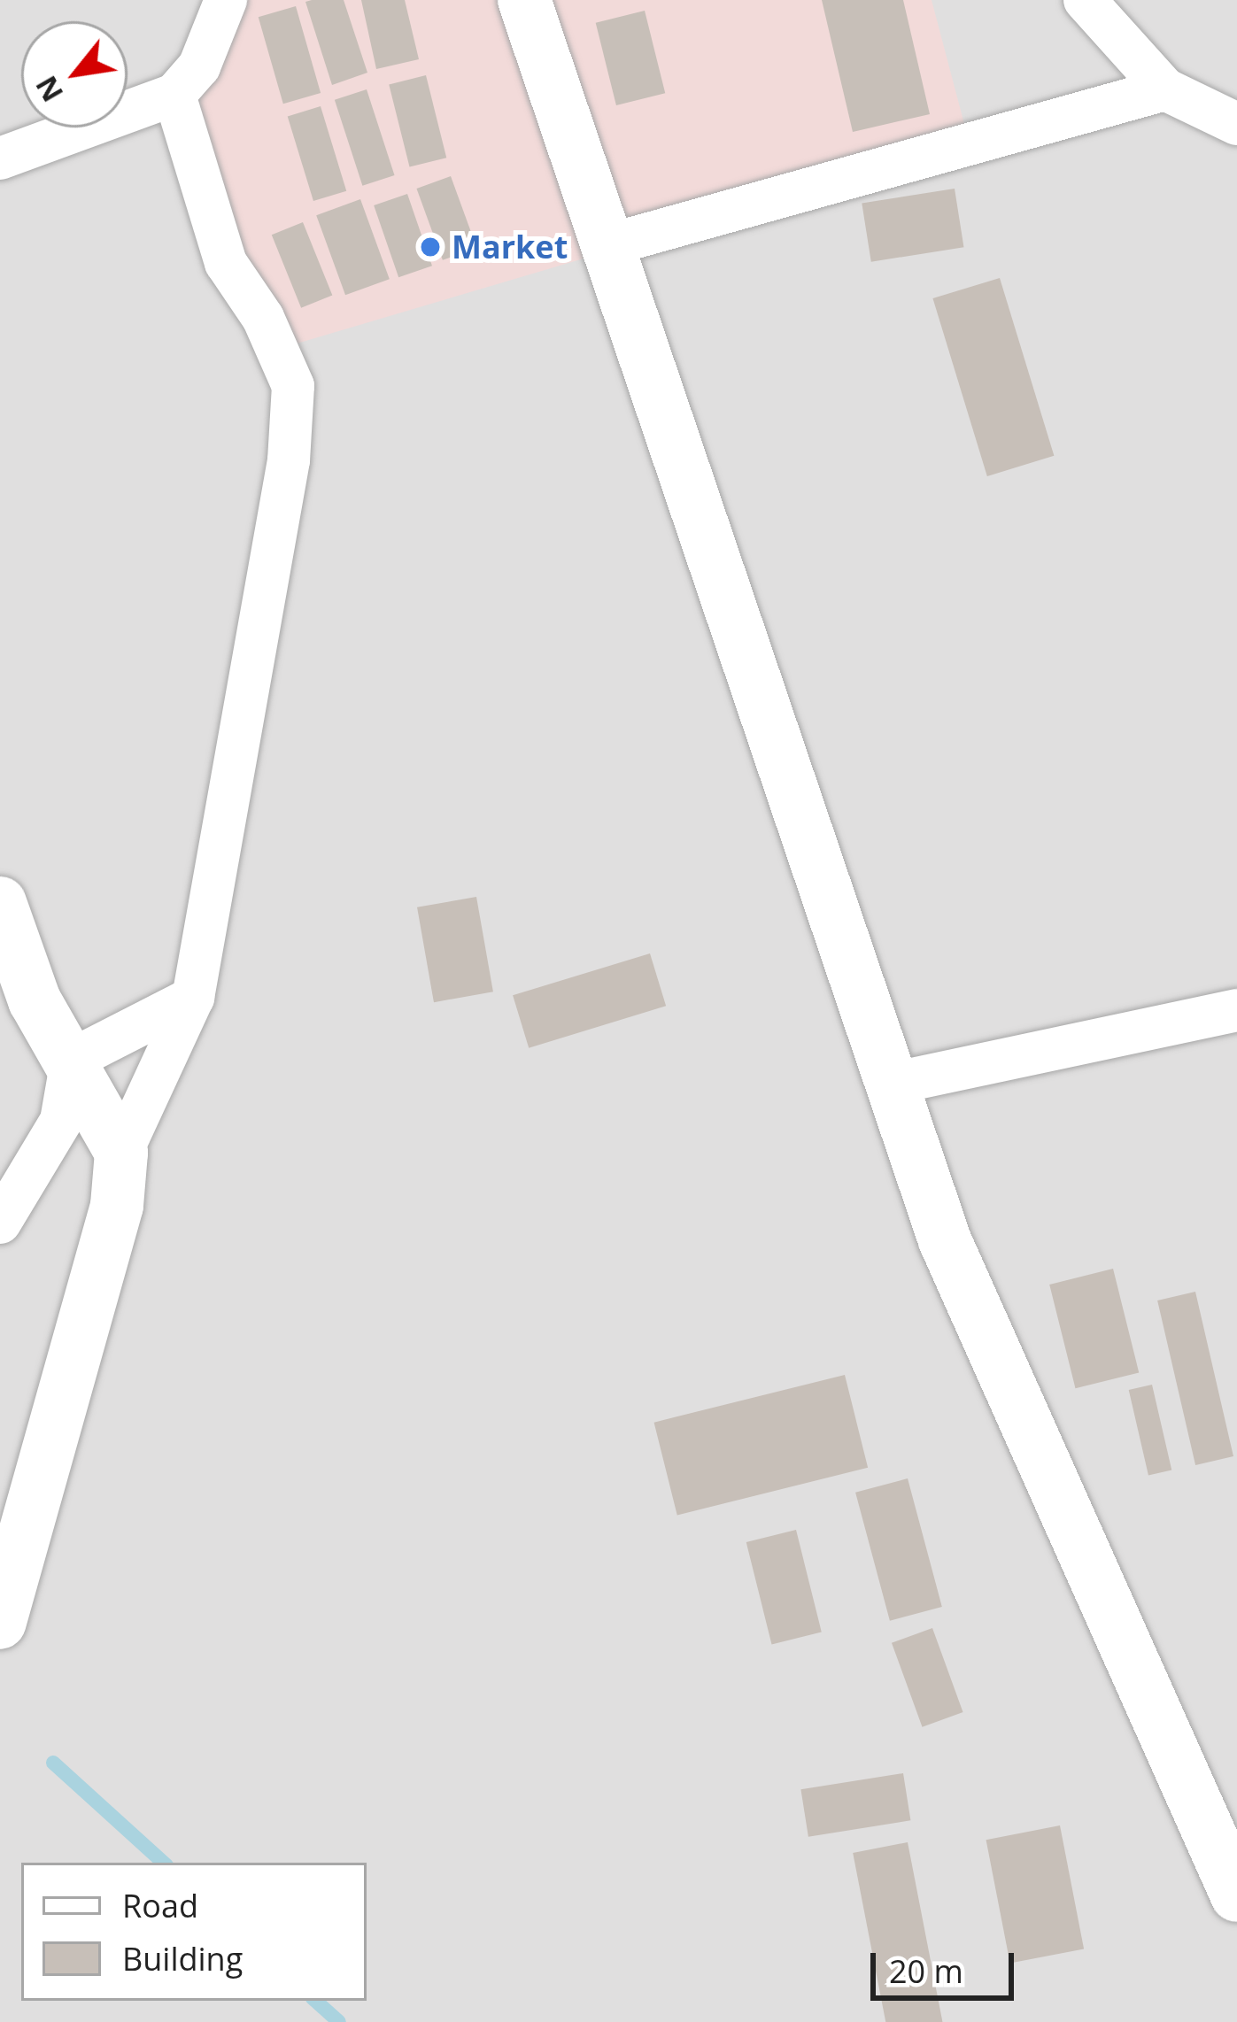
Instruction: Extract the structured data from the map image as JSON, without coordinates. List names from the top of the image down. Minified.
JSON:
{"places":["Market"],"legend":["Road","Building"],"scale_bar":"20 m","north":"bottom left"}
